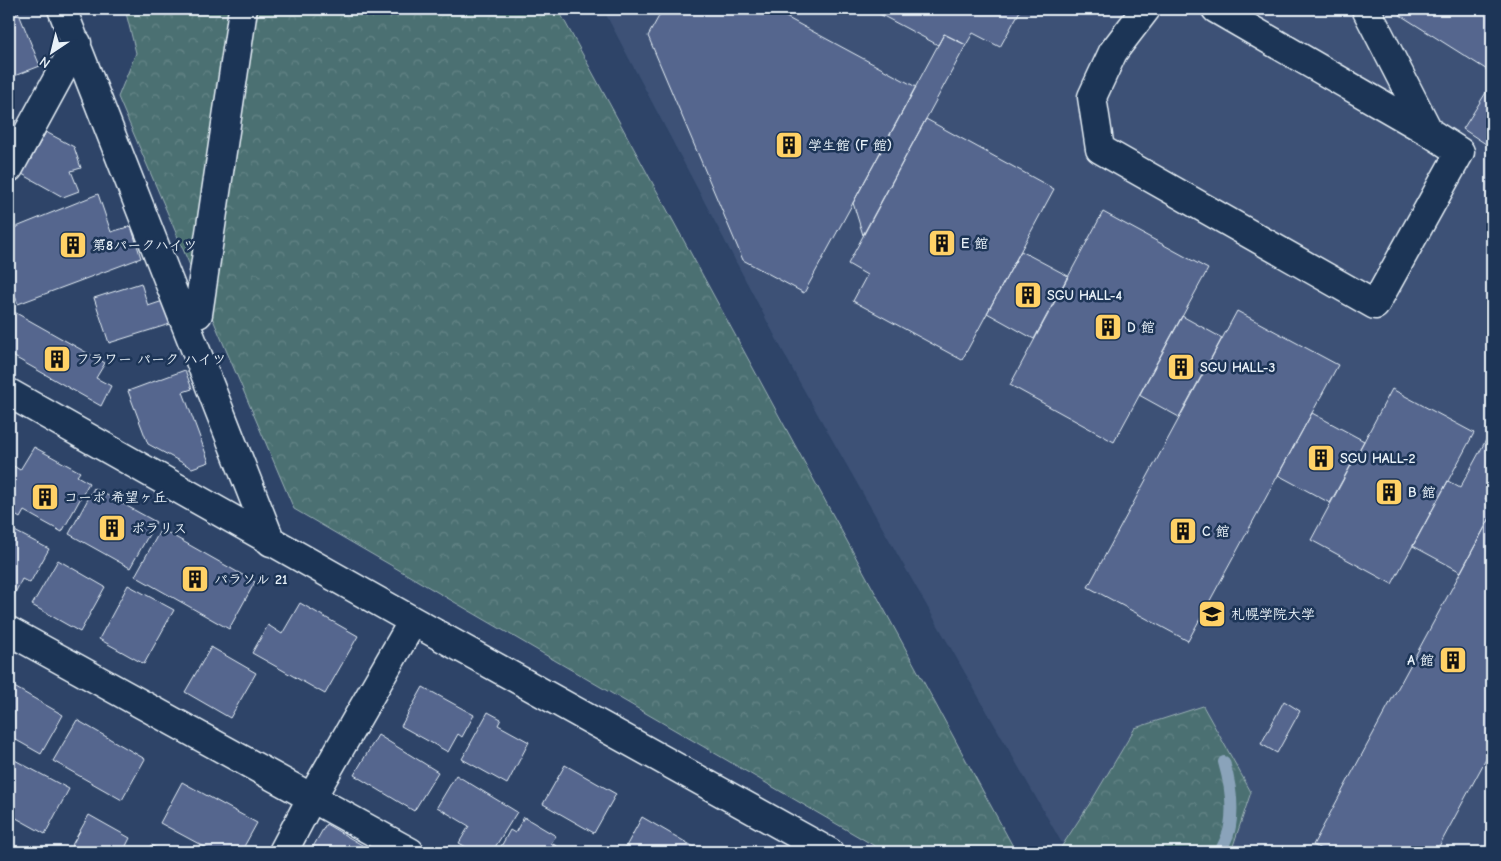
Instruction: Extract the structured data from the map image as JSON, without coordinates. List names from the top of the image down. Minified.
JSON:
{"places":{"building":["学生館 (F 館)","E 館","第8パークハイツ","SGU HALL-4","D 館","フラワー パーク ハイツ","SGU HALL-3","SGU HALL-2","B 館","コーポ 希望ヶ丘","ポラリス","C 館","パラソル 21","A 館"],"school or university":["札幌学院大学"]},"north":"bottom left"}
